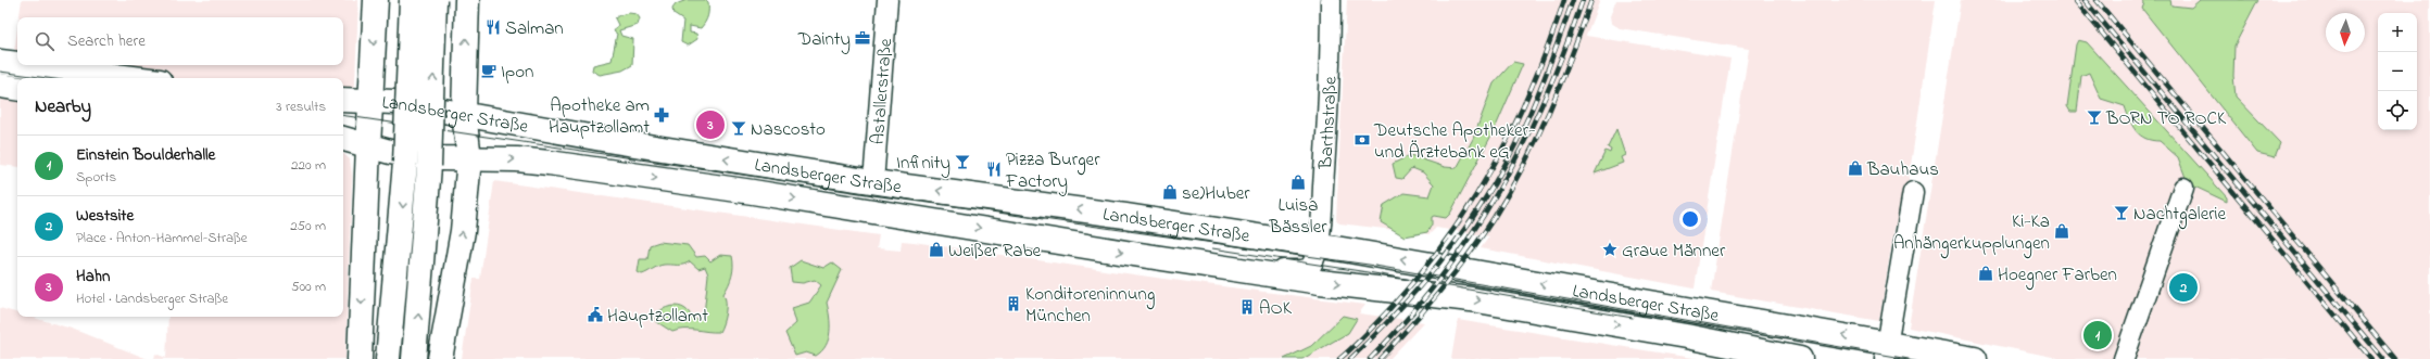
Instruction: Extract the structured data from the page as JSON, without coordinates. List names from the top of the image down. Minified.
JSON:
{"streets":{"main road":["Landsberger Straße"],"street":["Astallerstraße","Barthstraße"]},"crossings":[["Astallerstraße","Landsberger Straße"],["Landsberger Straße","Barthstraße"]],"places":{"restaurant":["Salman","Pizza Burger Factory"],"office":["Dainty"],"cafe":["Ipon"],"pharmacy":["Apotheke am Hauptzollamt"],"bar":["BORN TO ROCK","Nascosto","Infinity","Nachtgalerie"],"bank":["Deutsche Apotheker- und Ärztebank eG"],"shop":["Bauhaus","Luisa Bässler","se)Huber","Ki-Ka Anhängerkupplungen","Weißer Rabe","Hoegner Farben"],"place":["Graue Männer"],"building":["Konditoreninnung München","AOK"],"public building":["Hauptzollamt"]},"north":"bottom","page":{"map_buttons":["+","−"],"search":"Search here","heading":["Nearby","3 results"],"pins":["3","2","1"],"list":[{"mark":"1","name":"Einstein Boulderhalle","note":"Sports","value":"220 m"},{"mark":"2","name":"Westsite","note":"Place · Anton-Hammel-Straße","value":"250 m"},{"mark":"3","name":"Hahn","note":"Hotel · Landsberger Straße","value":"500 m"}]}}
